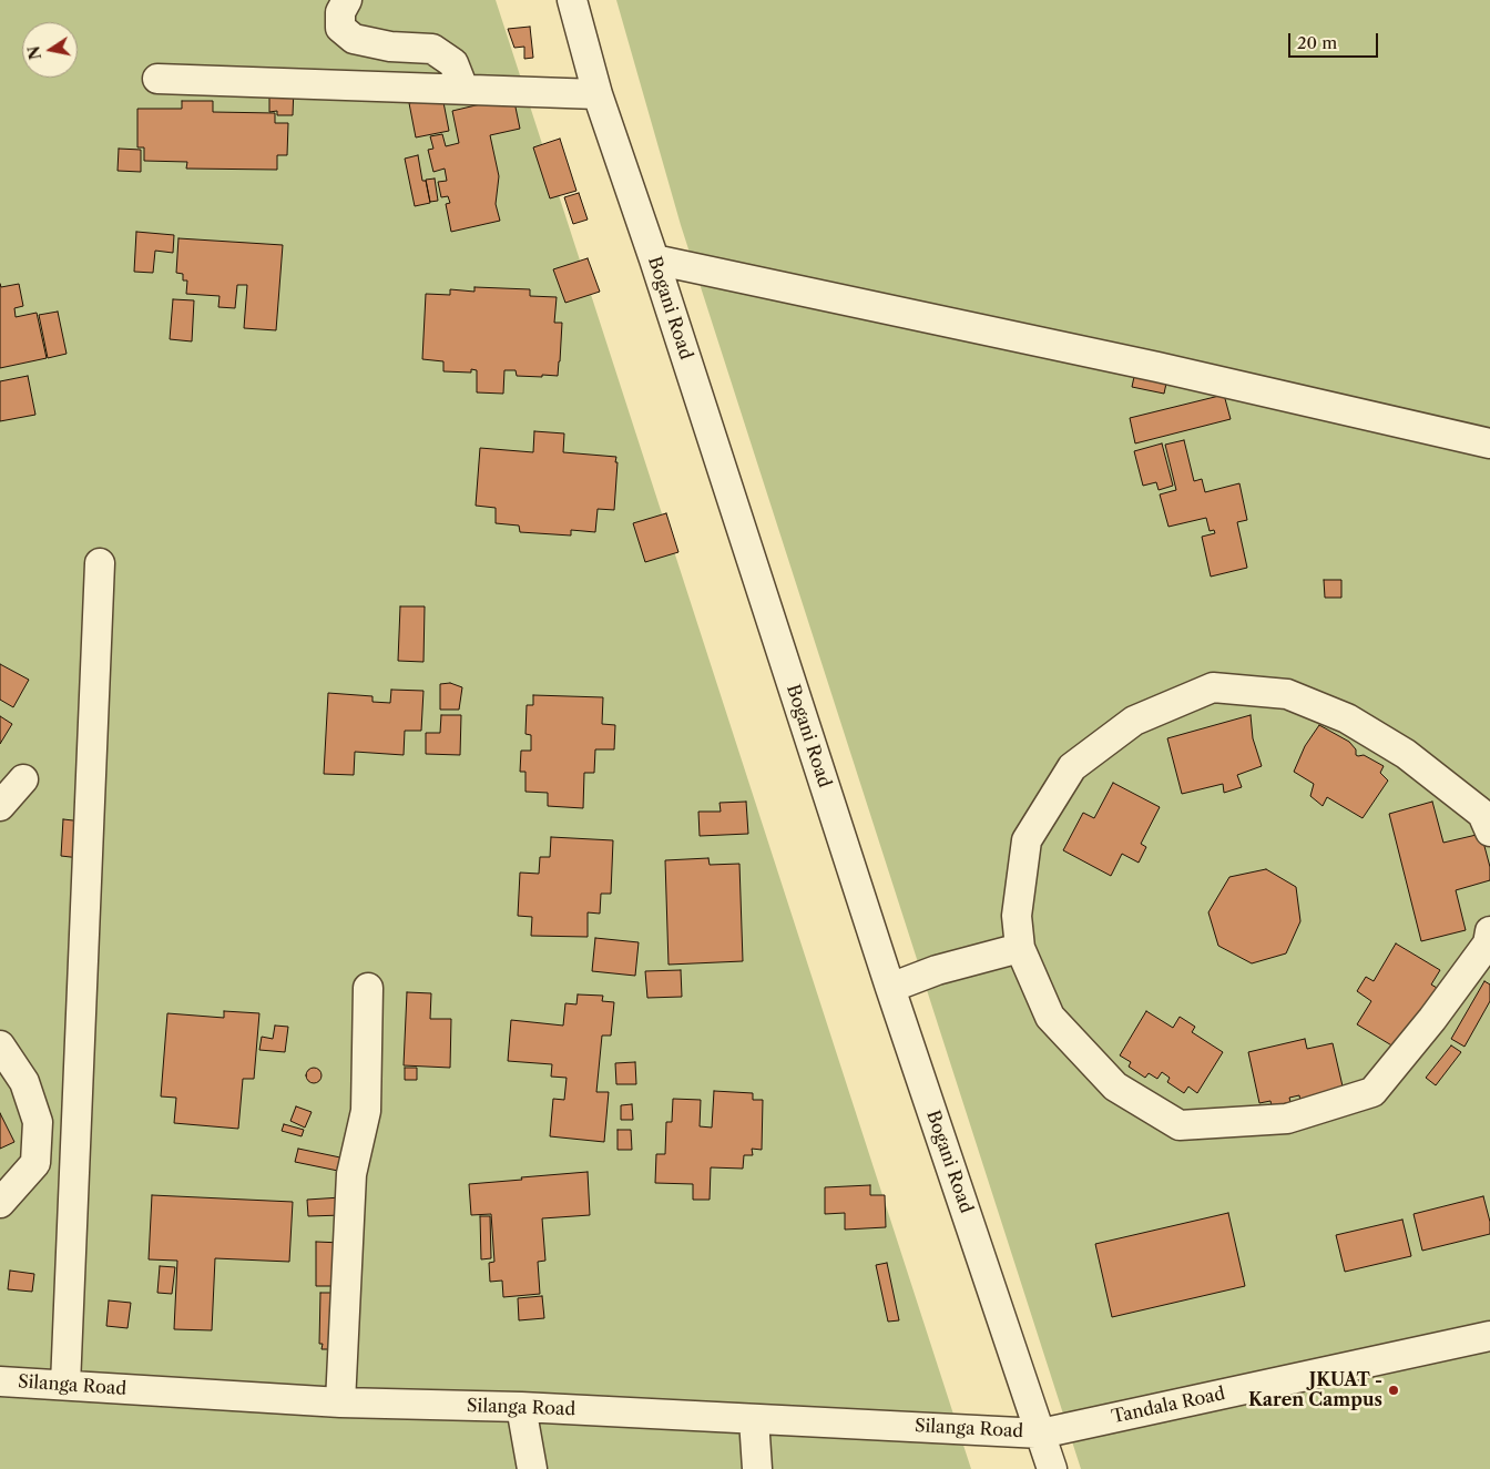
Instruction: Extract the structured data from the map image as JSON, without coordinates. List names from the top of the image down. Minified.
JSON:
{"streets":{"street":["Bogani Road","Silanga Road","Tandala Road"]},"crossings":[["Bogani Road","Silanga Road"],["Bogani Road","Tandala Road"],["Silanga Road","Tandala Road"]],"places":["JKUAT - Karen Campus"],"scale_bar":"20 m","north":"left"}
